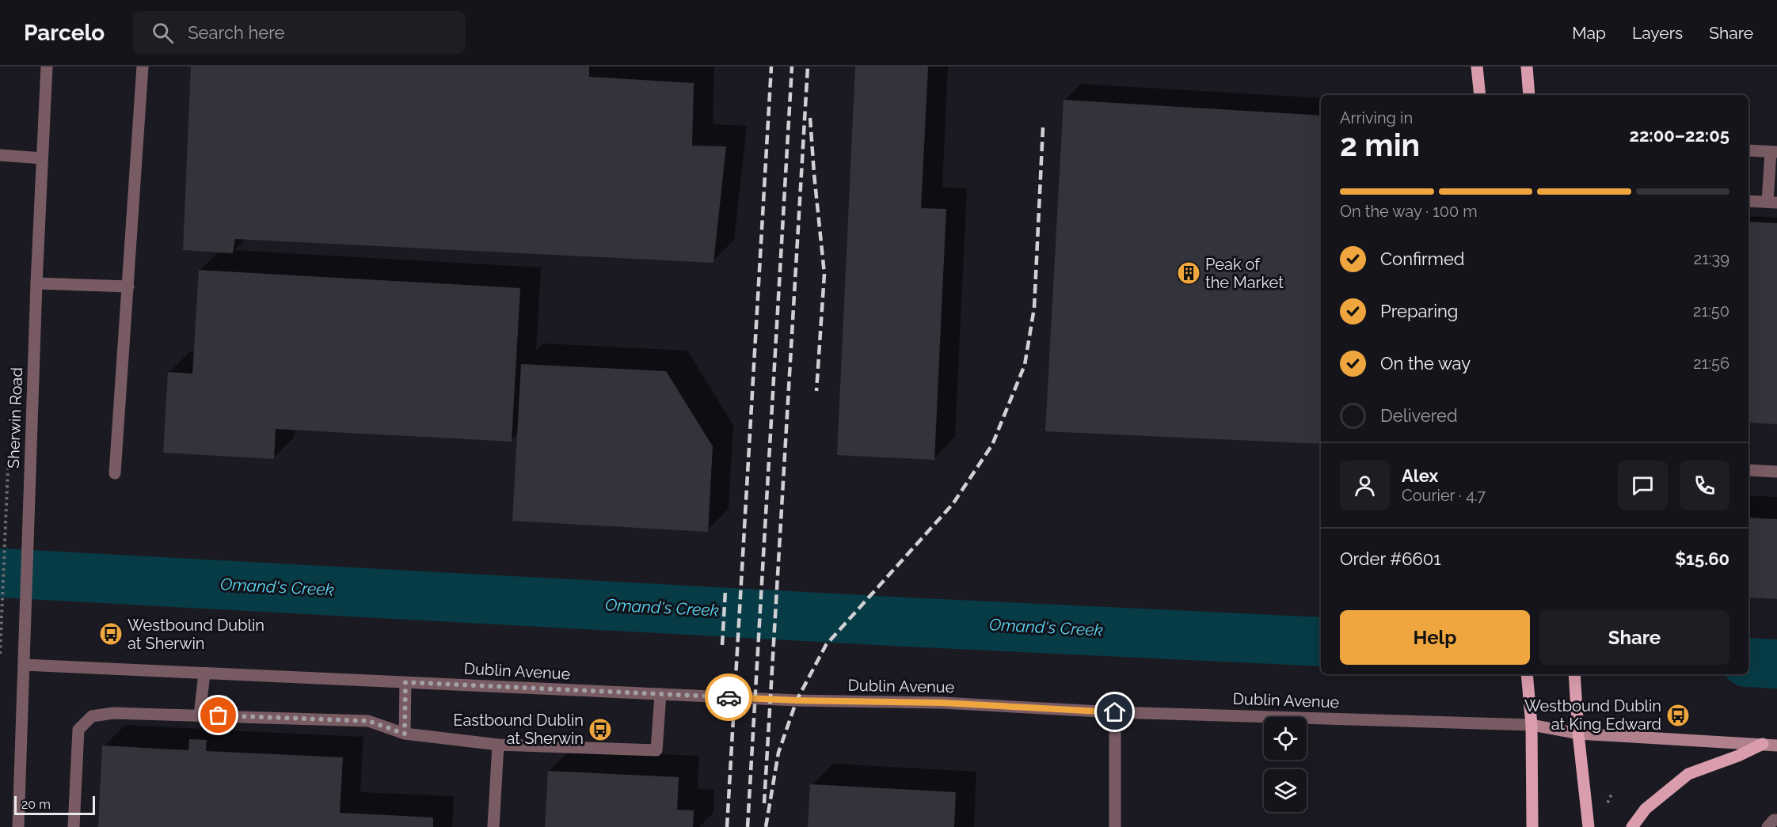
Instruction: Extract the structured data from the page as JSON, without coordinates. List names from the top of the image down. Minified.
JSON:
{"streets":{"main road":["Dublin Avenue"],"street":["Sherwin Road"]},"crossings":[["Sherwin Road","Dublin Avenue"]],"water":["Omand's Creek"],"places":{"building":["Peak of the Market"],"bus stop":["Westbound Dublin at Sherwin","Westbound Dublin at King Edward","Eastbound Dublin at Sherwin"]},"scale_bar":"20 m","page":{"header":"Parcelo","search":"Search here","nav":["Map","Layers","Share"],"heading":["2 min","Arriving in","22:00–22:05"],"panel":["Alex","Courier · 4.7","Order #6601","$15.60"],"bar":"On the way · 100 m","list":[["Confirmed","21:39"],["Preparing","21:50"],["On the way","21:56"],"Delivered"],"buttons":["Help","Share"],"scale":"20 m"}}
